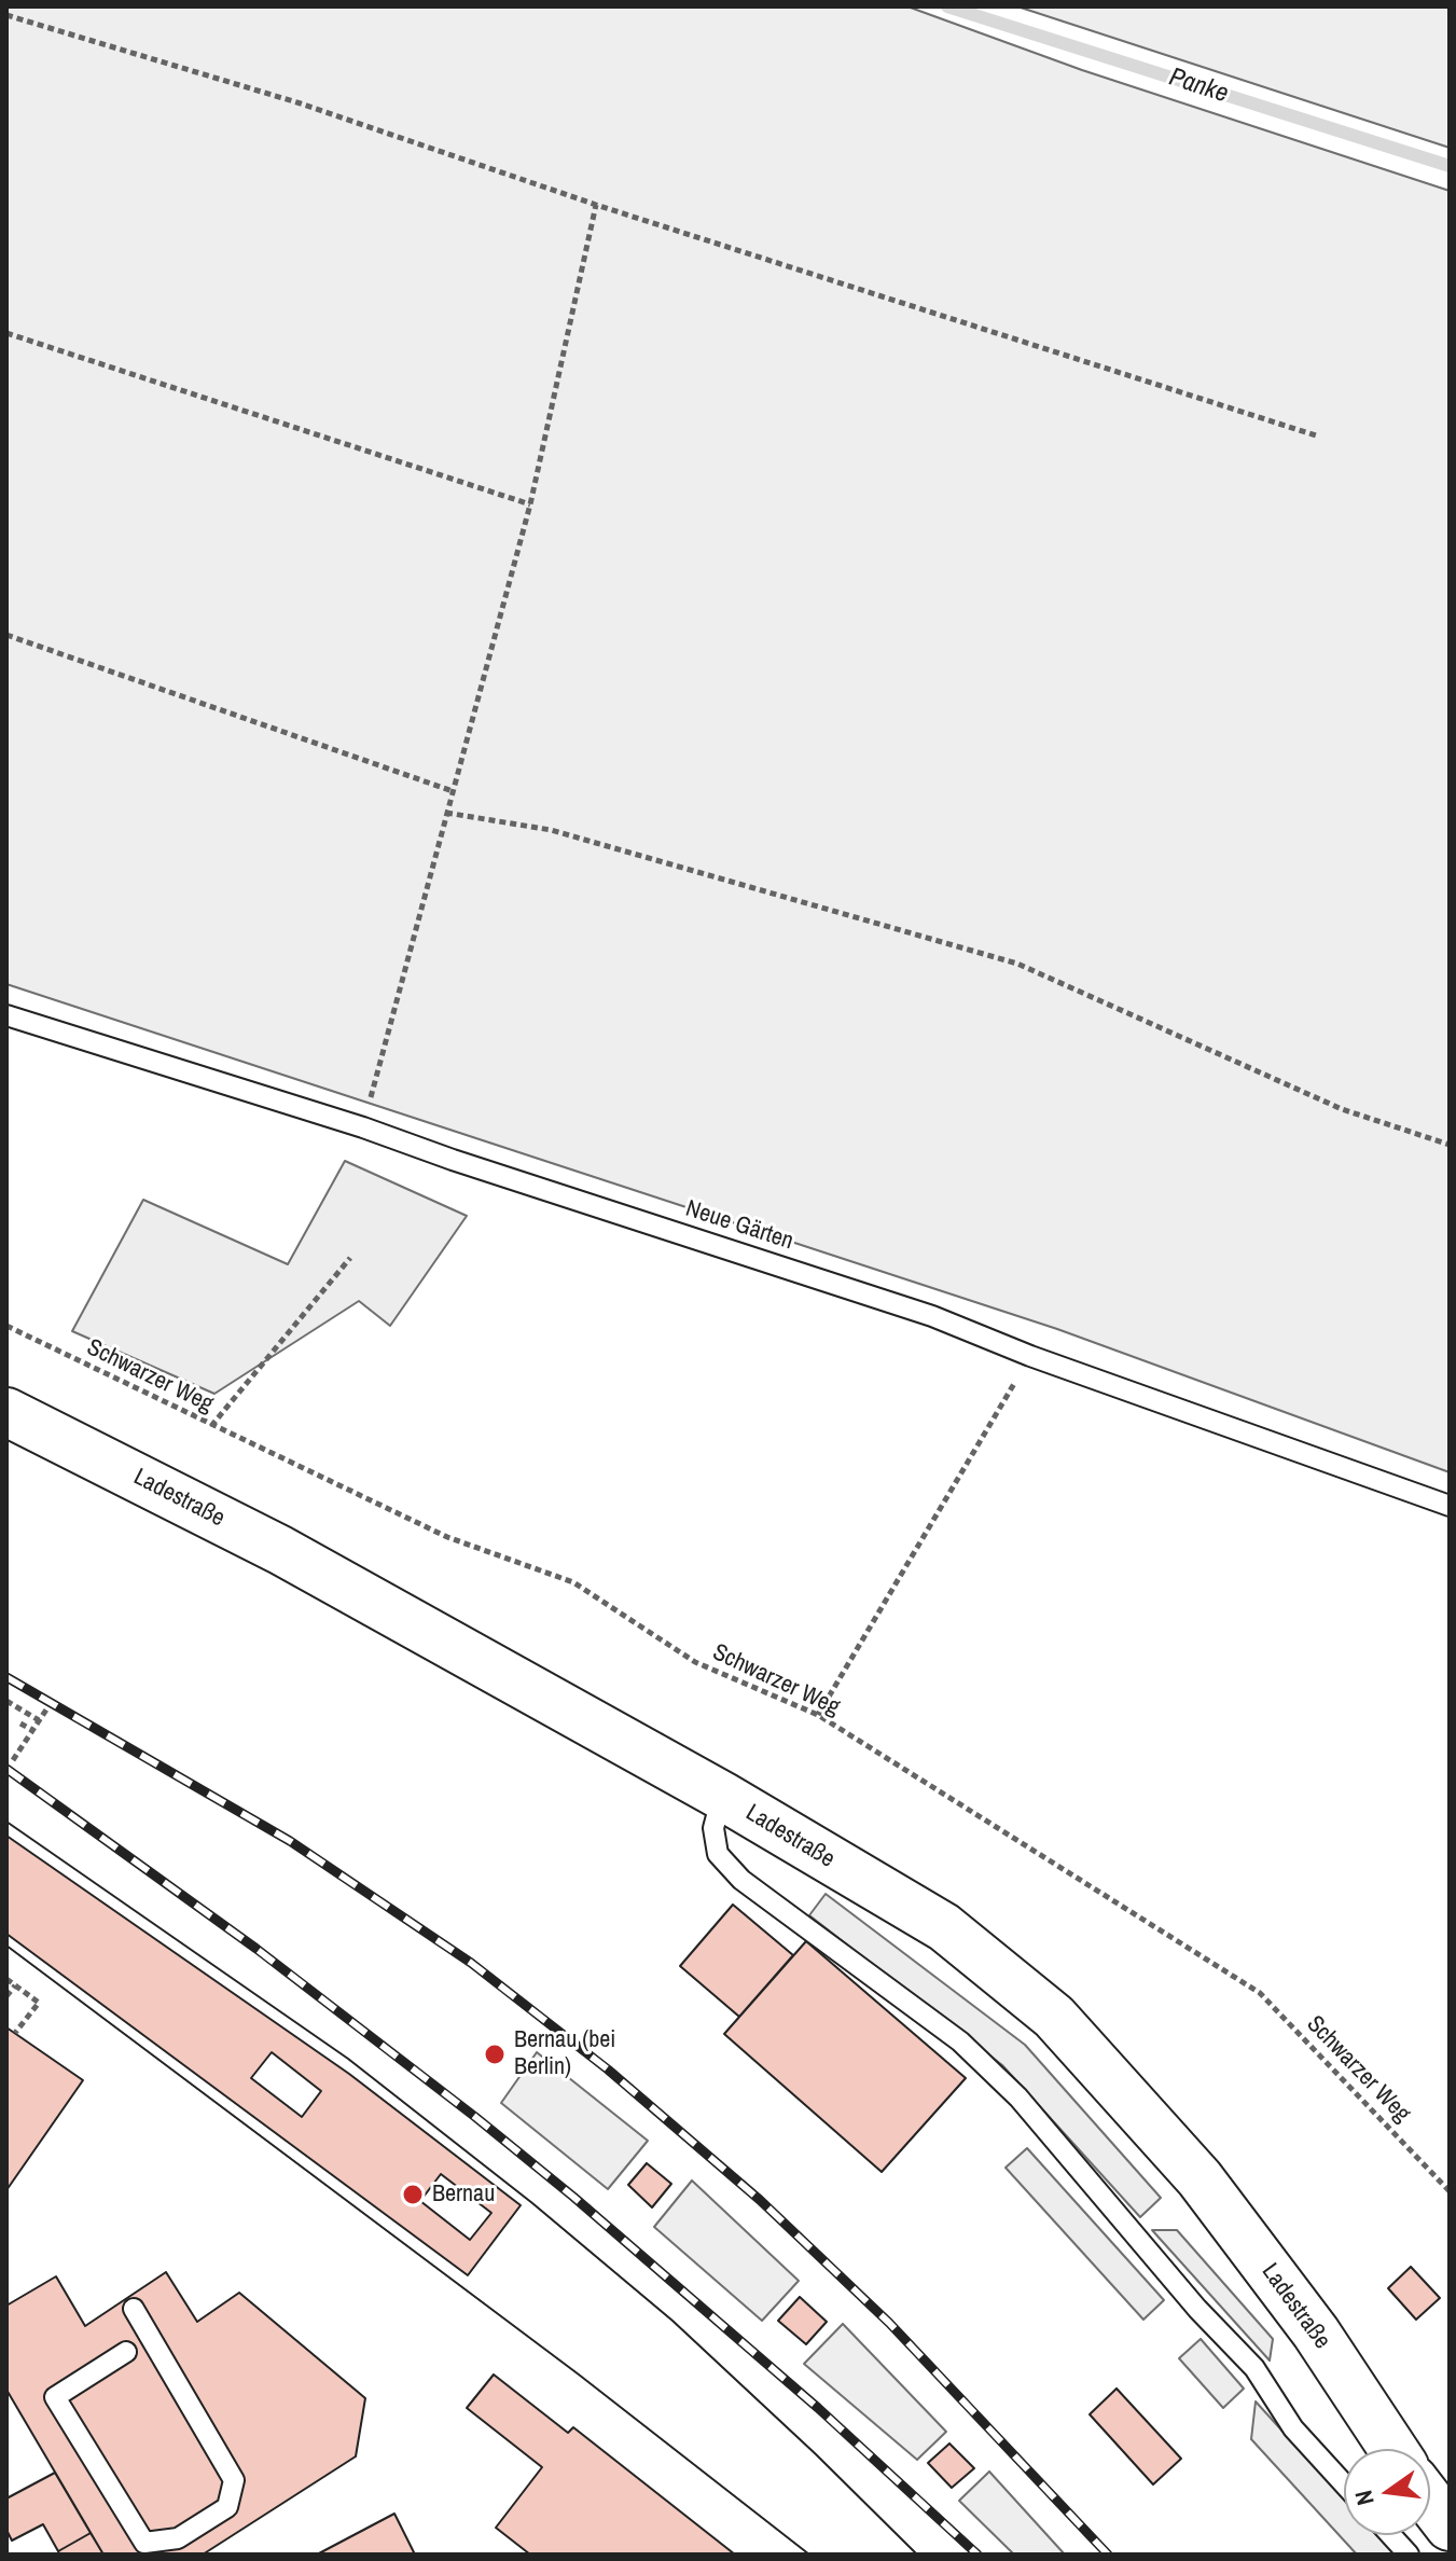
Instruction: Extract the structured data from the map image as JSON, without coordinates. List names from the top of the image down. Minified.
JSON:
{"streets":{"street":["Ladestraße"],"lane":["Neue Gärten"],"path":["Schwarzer Weg"]},"water":["Panke"],"places":["Bernau (bei Berlin)","Bernau"],"north":"left"}
